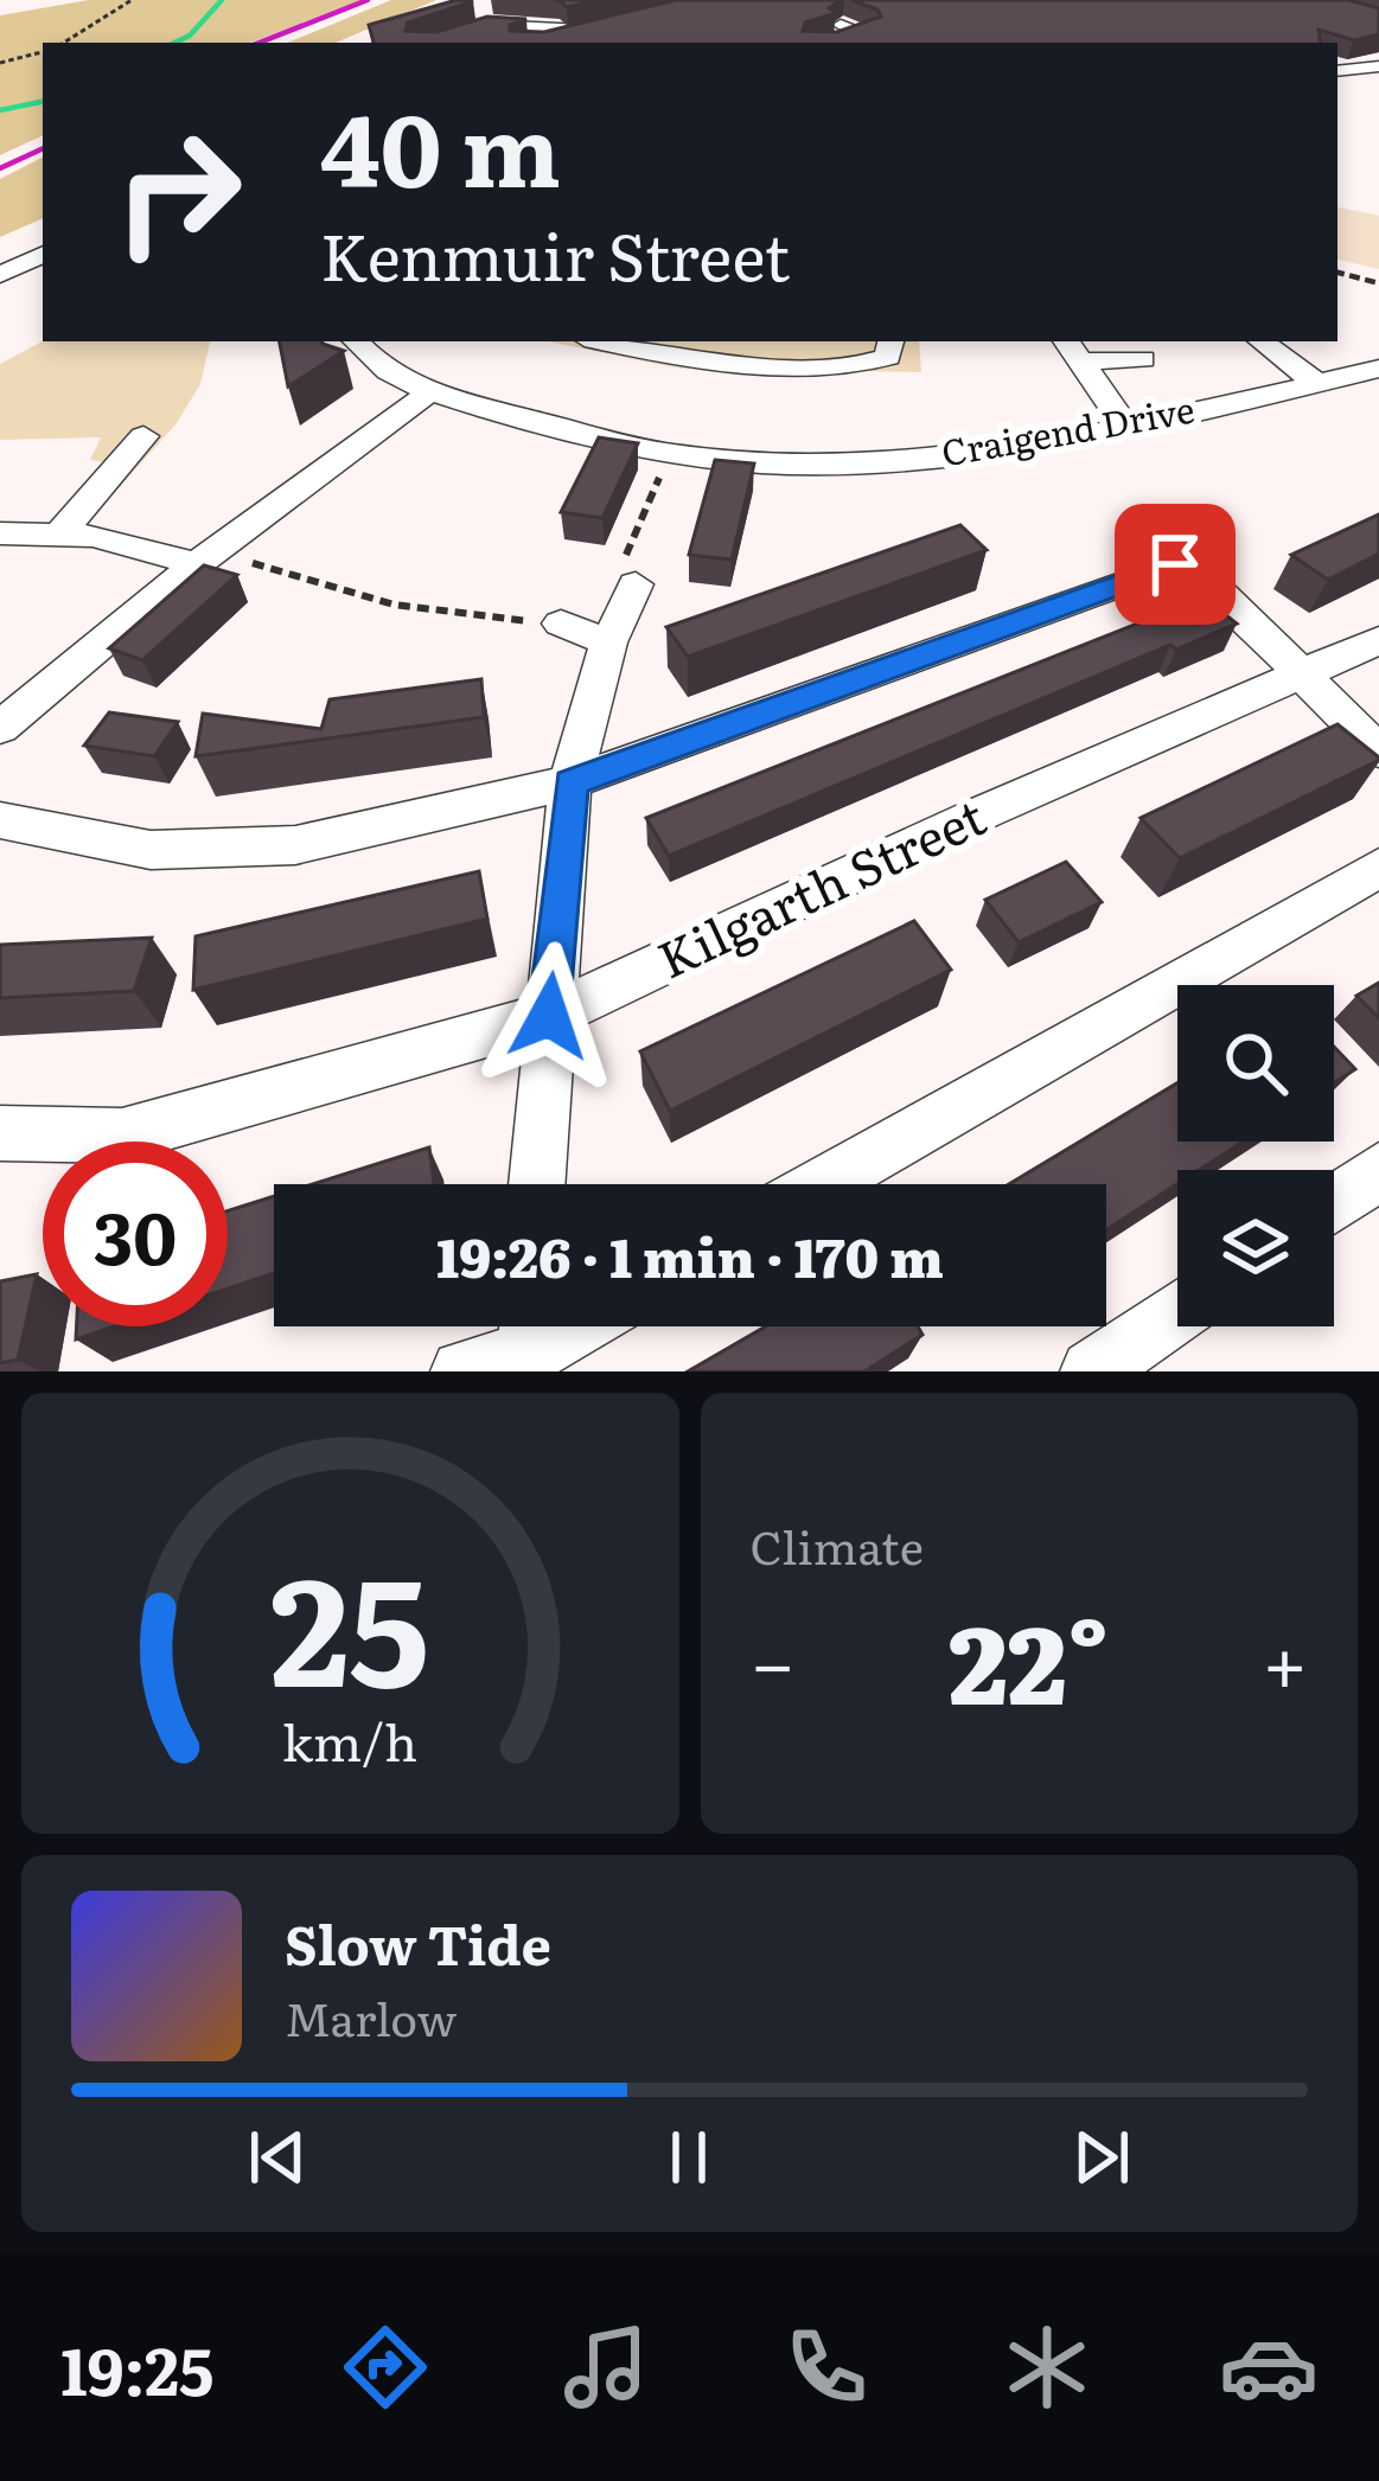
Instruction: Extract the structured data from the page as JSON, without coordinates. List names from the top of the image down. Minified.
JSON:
{"streets":{"street":["Craigend Drive","Kilgarth Street"]},"page":{"turn":["40 m","Kenmuir Street"],"limit":"30","trip":"19:26 · 1 min · 170 m","tile":"Climate","heat":["−","22°","+"],"song":["Slow Tide","Marlow"],"tabs":"19:25","gauge":["25","km/h"]}}
